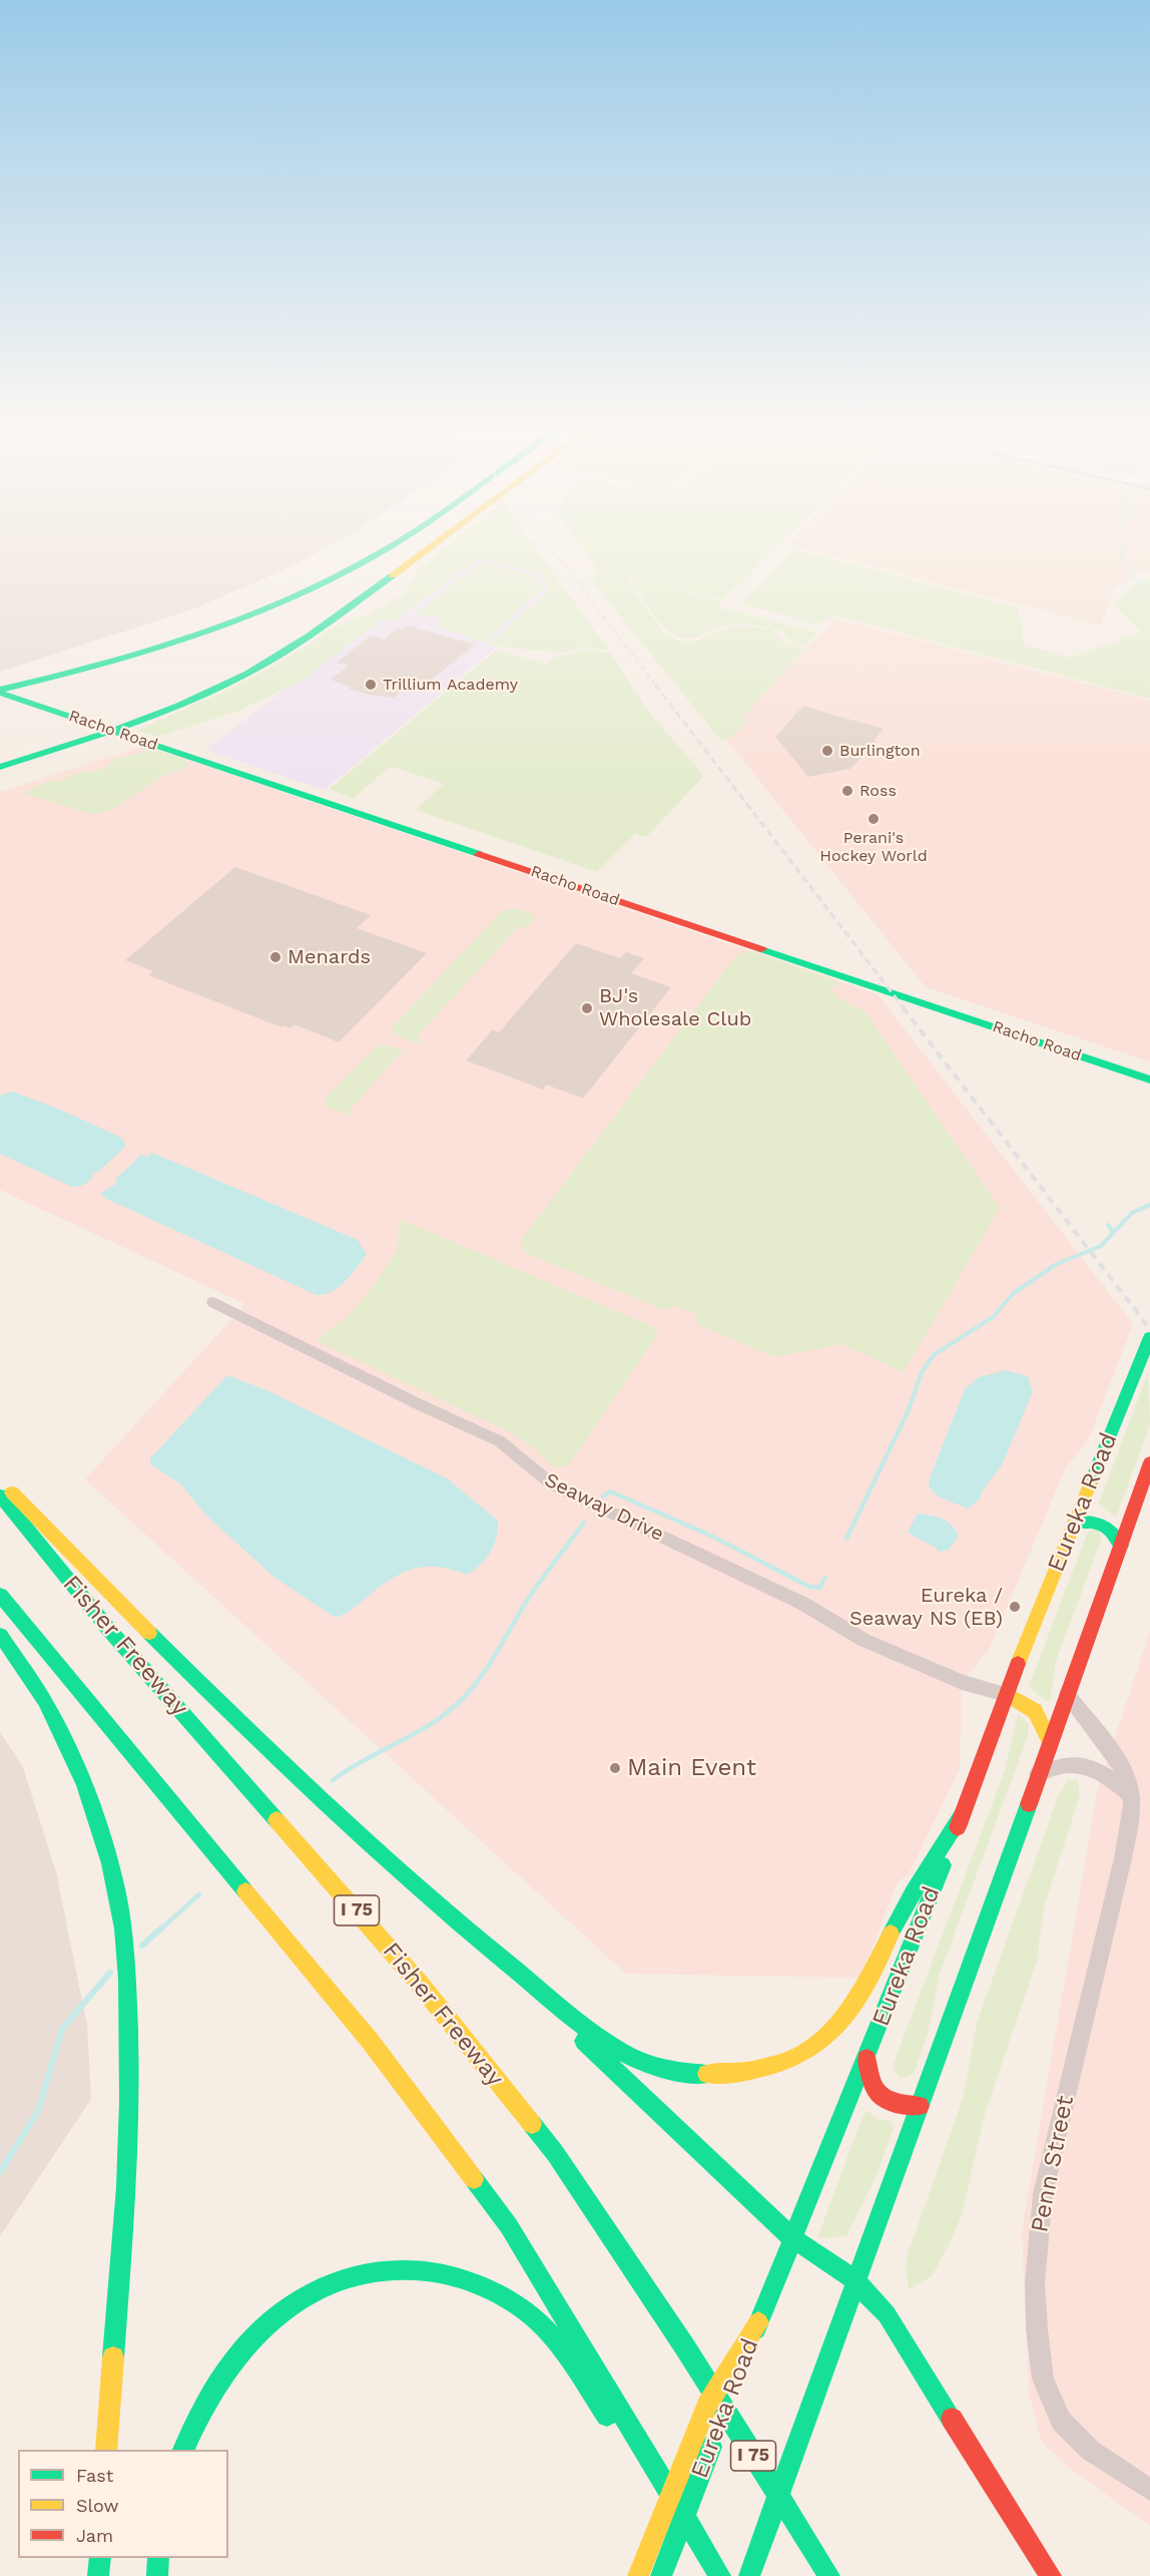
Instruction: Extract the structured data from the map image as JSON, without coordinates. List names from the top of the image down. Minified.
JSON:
{"streets":{"main road":["Racho Road","Eureka Road","Fisher Freeway","I 75"],"street":["Seaway Drive","Penn Street"]},"crossings":[["Eureka Road","Seaway Drive"]],"places":["Trillium Academy","Burlington","Ross","Perani's Hockey World","Menards","BJ's Wholesale Club","Eureka / Seaway NS (EB)","Main Event"],"legend":["Fast","Slow","Jam"]}
